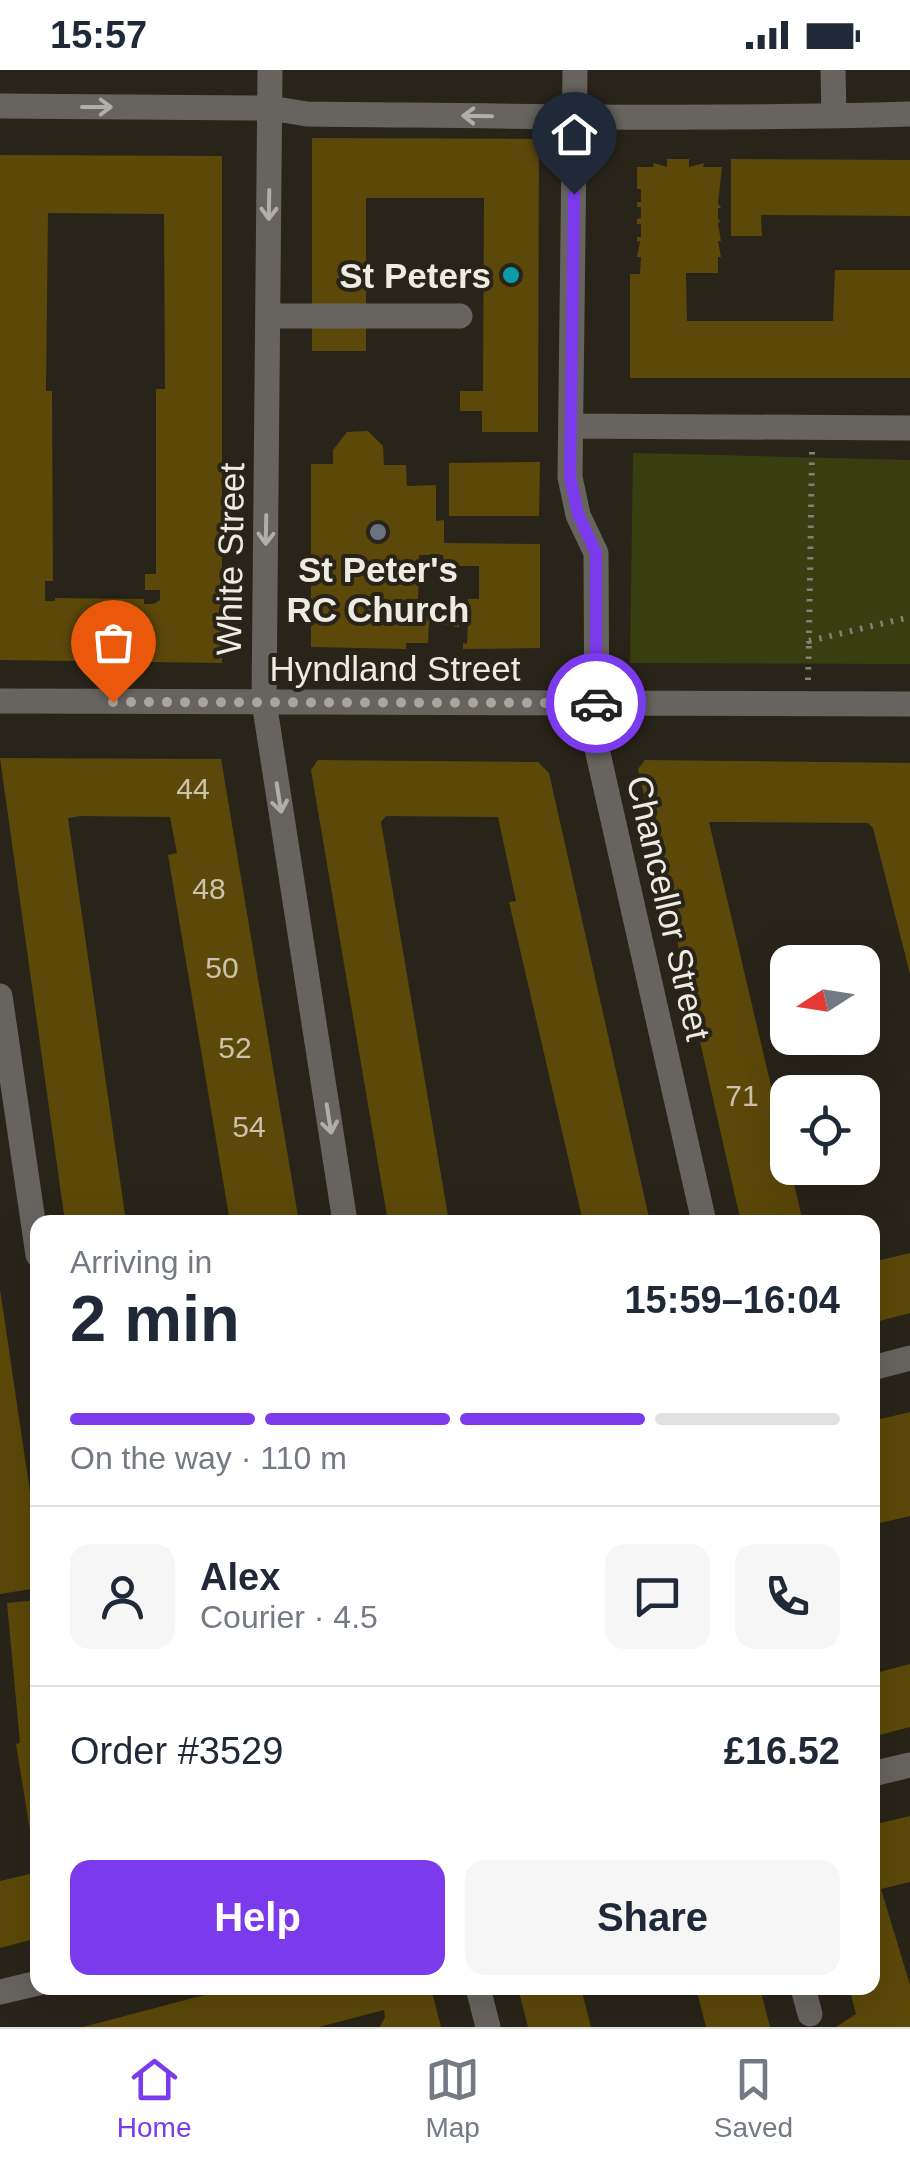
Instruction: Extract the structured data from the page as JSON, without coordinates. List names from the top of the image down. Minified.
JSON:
{"streets":{"street":["White Street","Hyndland Street","Chancellor Street"]},"crossings":[["White Street","Hyndland Street"],["Hyndland Street","Chancellor Street"]],"one_way":["White Street"],"places":["St Peters","St Peter's RC Church"],"house_numbers":["44","48","50","52","71","54"],"north":"left","page":{"status":"15:57","heading":["2 min","Arriving in","15:59–16:04"],"panel":["Alex","Courier · 4.5","Order #3529","£16.52"],"bar":"On the way · 110 m","buttons":["Help","Share"],"tabs":["Home","Map","Saved"]}}
